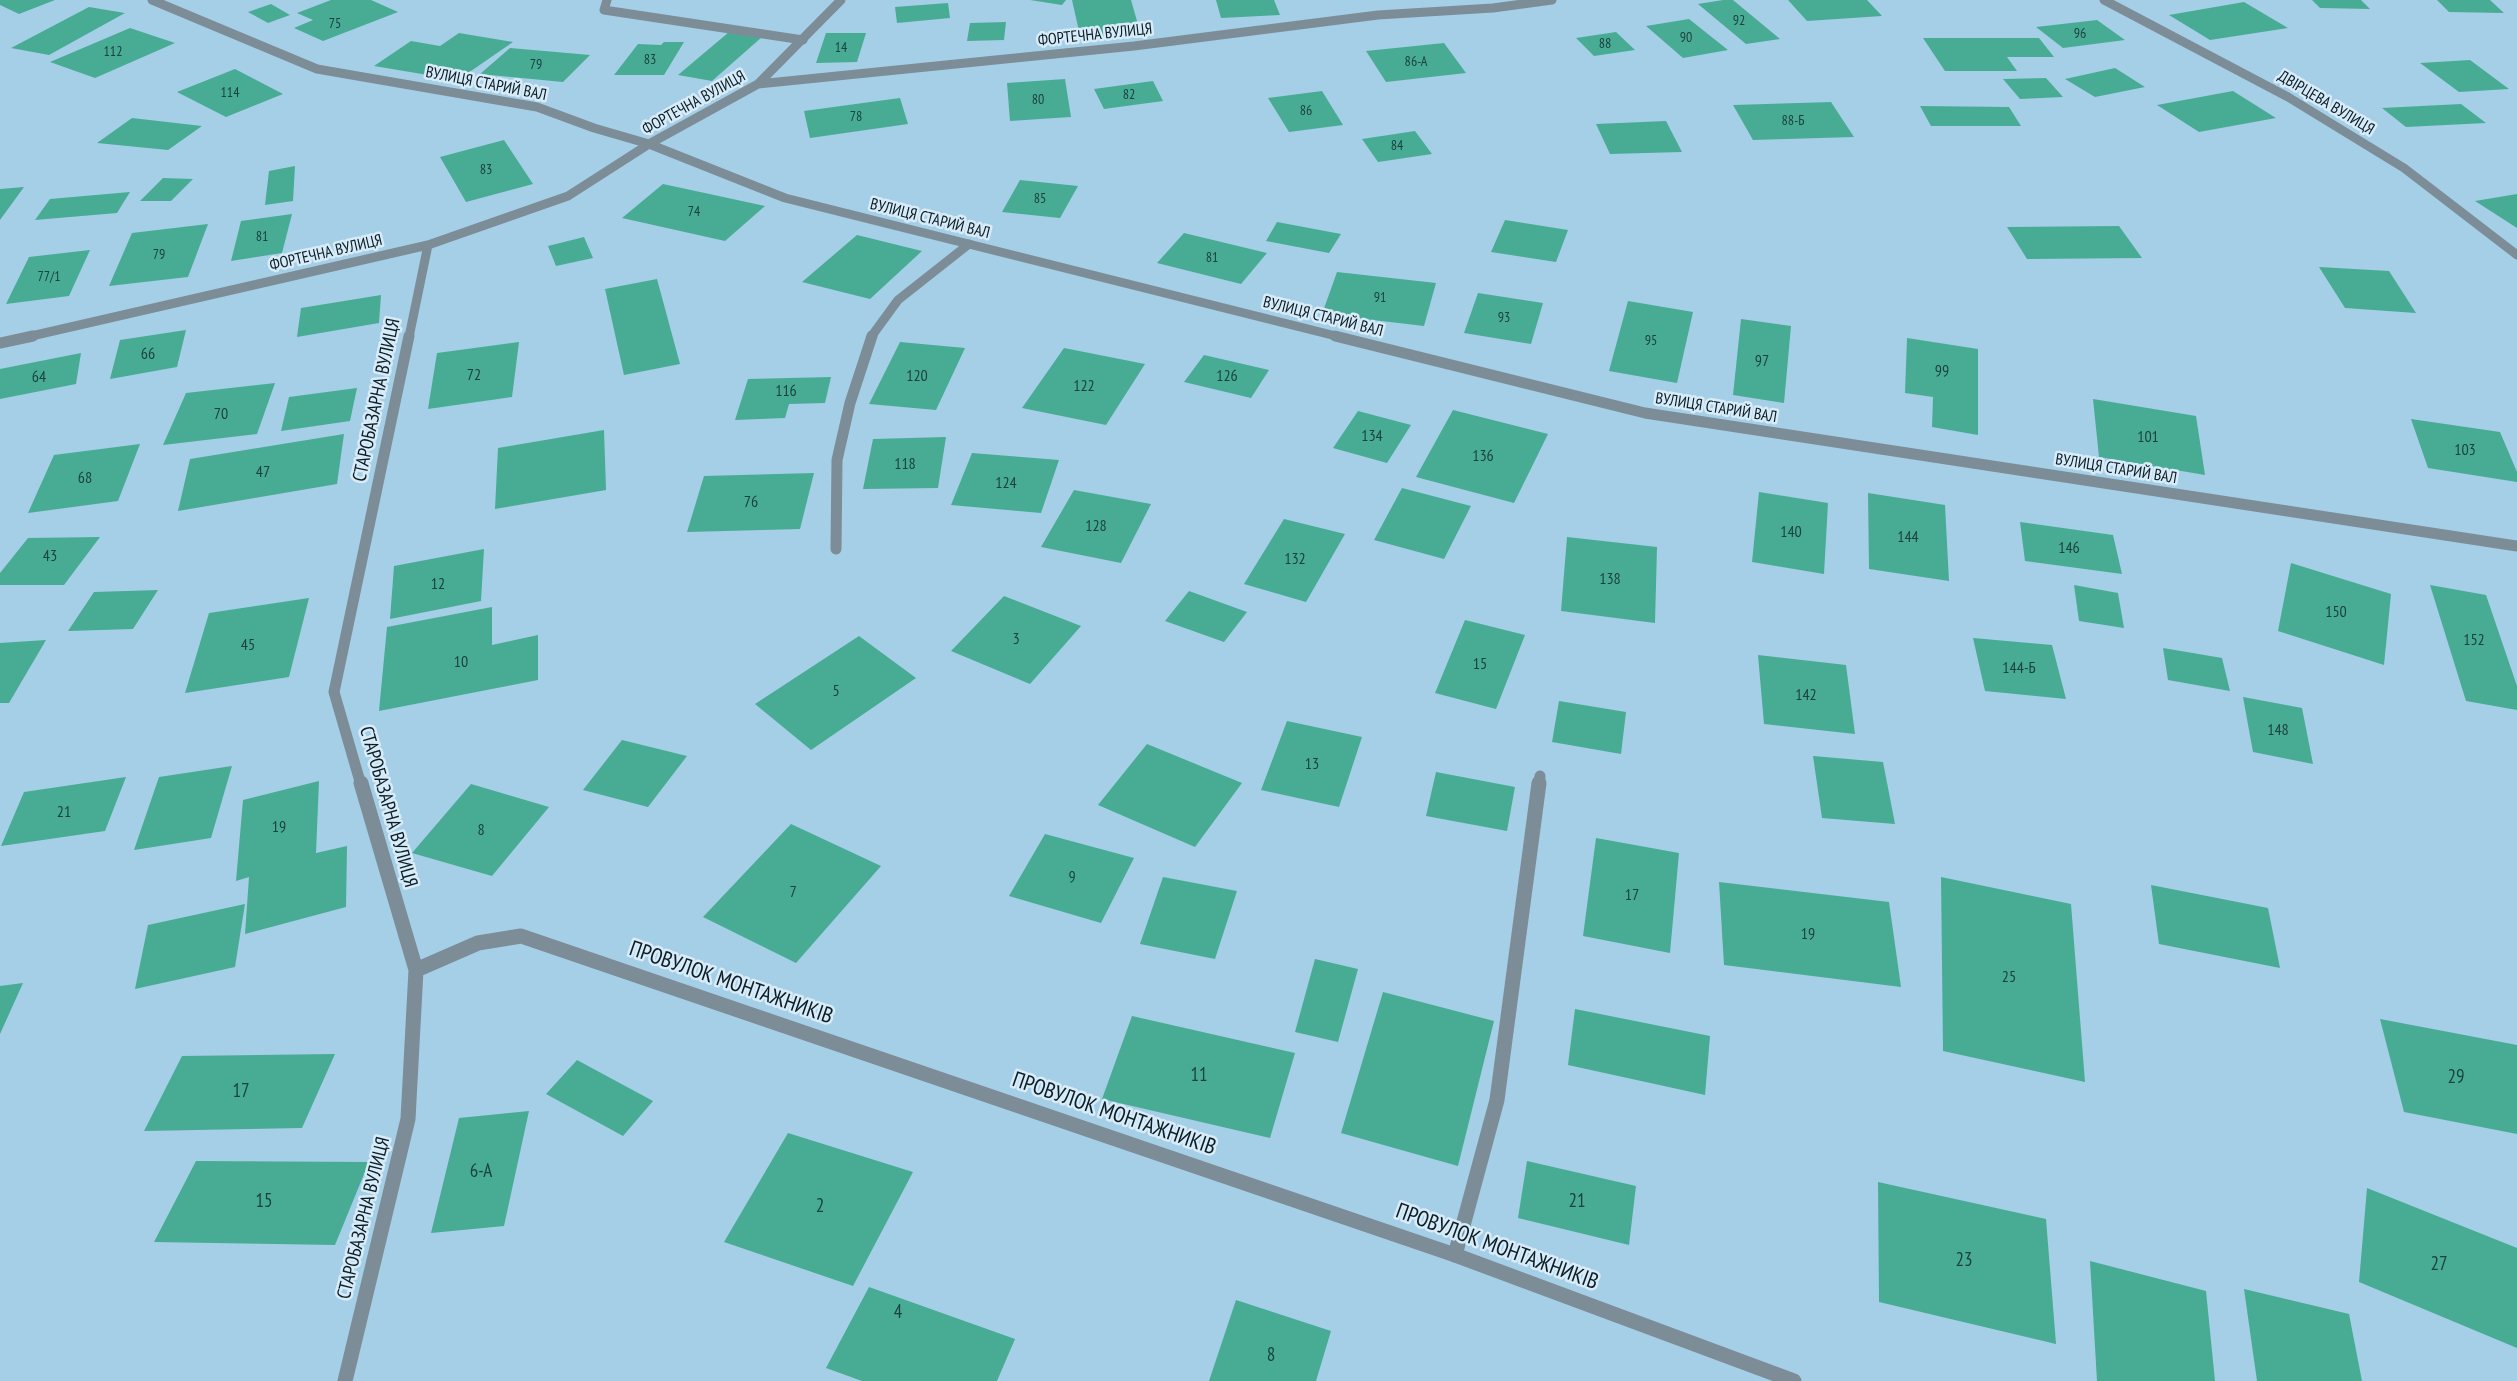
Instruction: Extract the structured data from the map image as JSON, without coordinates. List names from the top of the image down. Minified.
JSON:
{"streets":{"street":["ФОРТЕЧНА ВУЛИЦЯ","ВУЛИЦЯ СТАРИЙ ВАЛ","ДВІРЦЕВА ВУЛИЦЯ","СТАРОБАЗАРНА ВУЛИЦЯ","ПРОВУЛОК МОНТАЖНИКІВ"]},"crossings":[["ФОРТЕЧНА ВУЛИЦЯ","ВУЛИЦЯ СТАРИЙ ВАЛ"],["ФОРТЕЧНА ВУЛИЦЯ","СТАРОБАЗАРНА ВУЛИЦЯ"],["СТАРОБАЗАРНА ВУЛИЦЯ","ПРОВУЛОК МОНТАЖНИКІВ"]],"house_numbers":["92","75","96","90","88","14","112","83","86-А","79","114","82","80","86","78","88-Б","84","83","85","74","81","79","81","77/1","91","93","95","66","97","99","72","120","126","64","122","116","70","134","101","103","136","118","47","68","124","76","128","140","144","146","43","132","138","12","150","3","152","45","10","15","144-Б","5","142","148","13","21","19","8","9","7","17","19","25","11","29","17","6-А","15","21","2","23","27","4","8"]}
